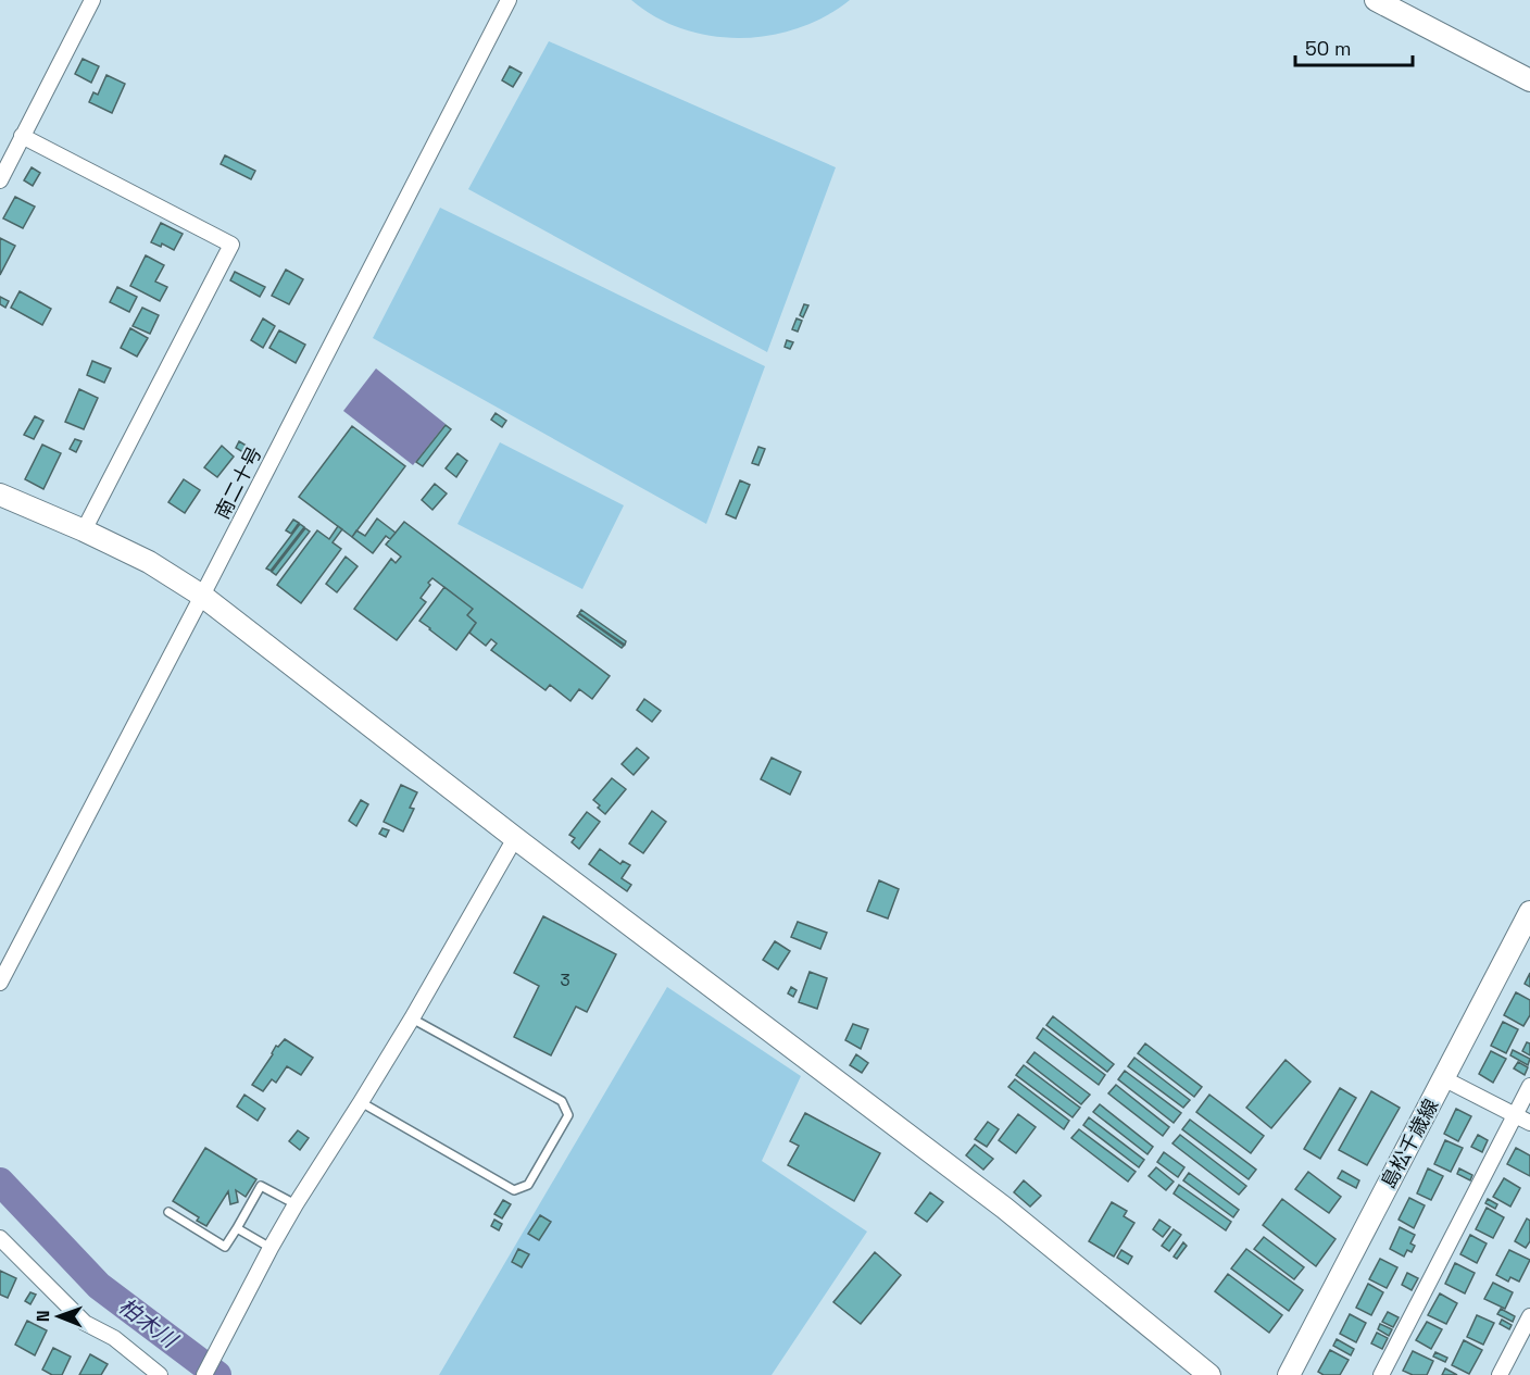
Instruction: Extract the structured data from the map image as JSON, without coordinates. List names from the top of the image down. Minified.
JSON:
{"streets":{"street":["南二十号","島松千歳線"]},"water":["柏木川"],"house_numbers":["3"],"scale_bar":"50 m","north":"left"}
